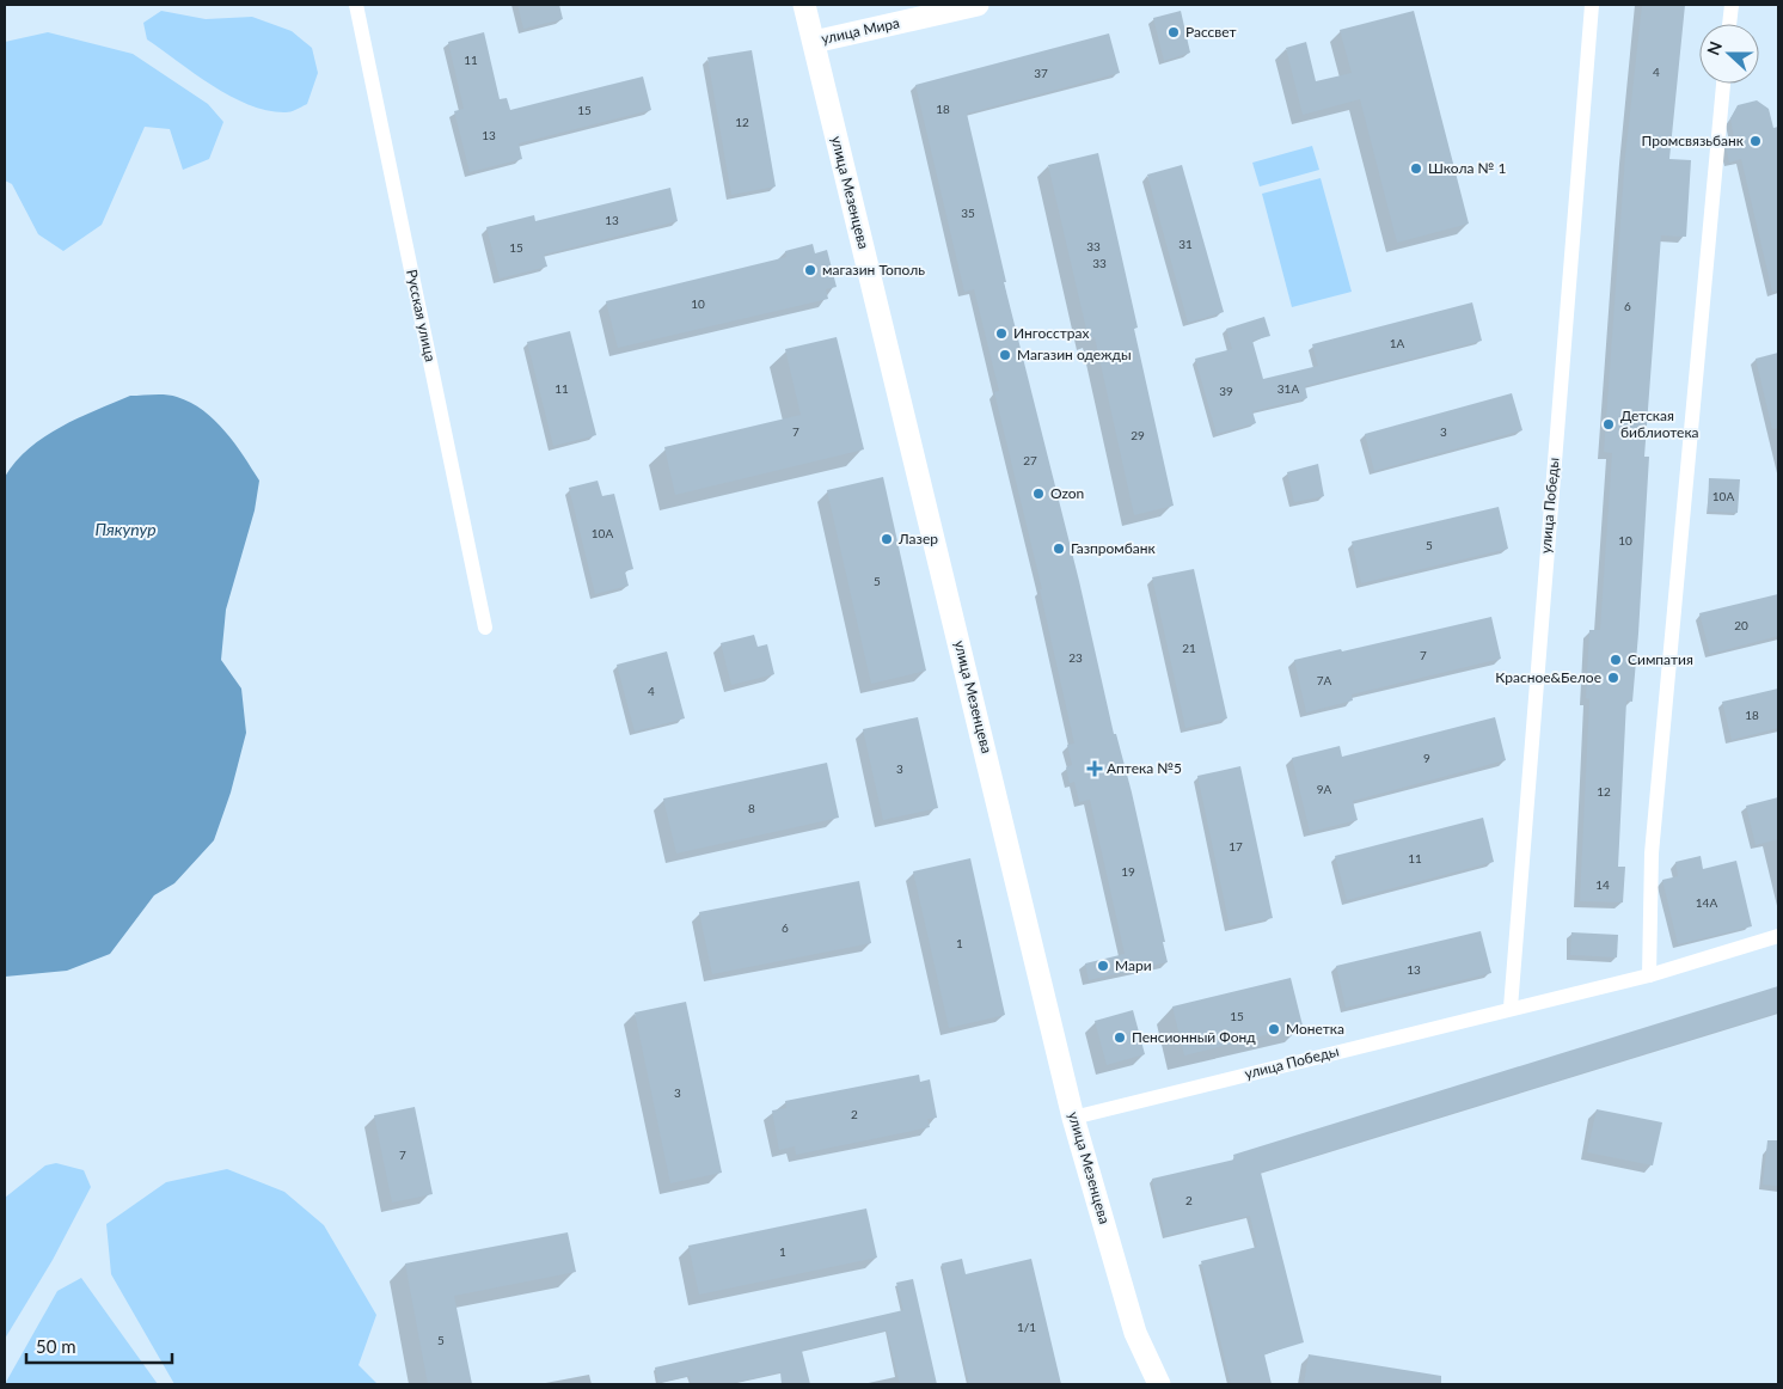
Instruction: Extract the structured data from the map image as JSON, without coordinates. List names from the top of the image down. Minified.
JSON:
{"streets":{"main road":["улица Мира","улица Мезенцева"],"street":["Русская улица","улица Победы"]},"crossings":[["улица Мира","улица Мезенцева"],["улица Мезенцева","улица Победы"]],"water":["Пякупур"],"places":{"other":["Рассвет","Промсвязьбанк","Школа № 1","магазин Тополь","Ингосстрах","Магазин одежды","Детская библиотека","Ozon","Лазер","Газпромбанк","Симпатия","Красное&Белое","Мари","Монетка","Пенсионный Фонд"],"health":["Аптека №5"]},"house_numbers":["11","4","37","18","15","12","13","35","13","31","33","15","33","10","6","1А","11","31А","39","7","3","29","27","10А","10А","10","5","5","20","21","7","23","7А","4","18","9","3","9А","12","8","17","11","19","14","14А","6","1","13","15","3","2","7","2","1","1/1","5"],"scale_bar":"50 m","north":"left"}
